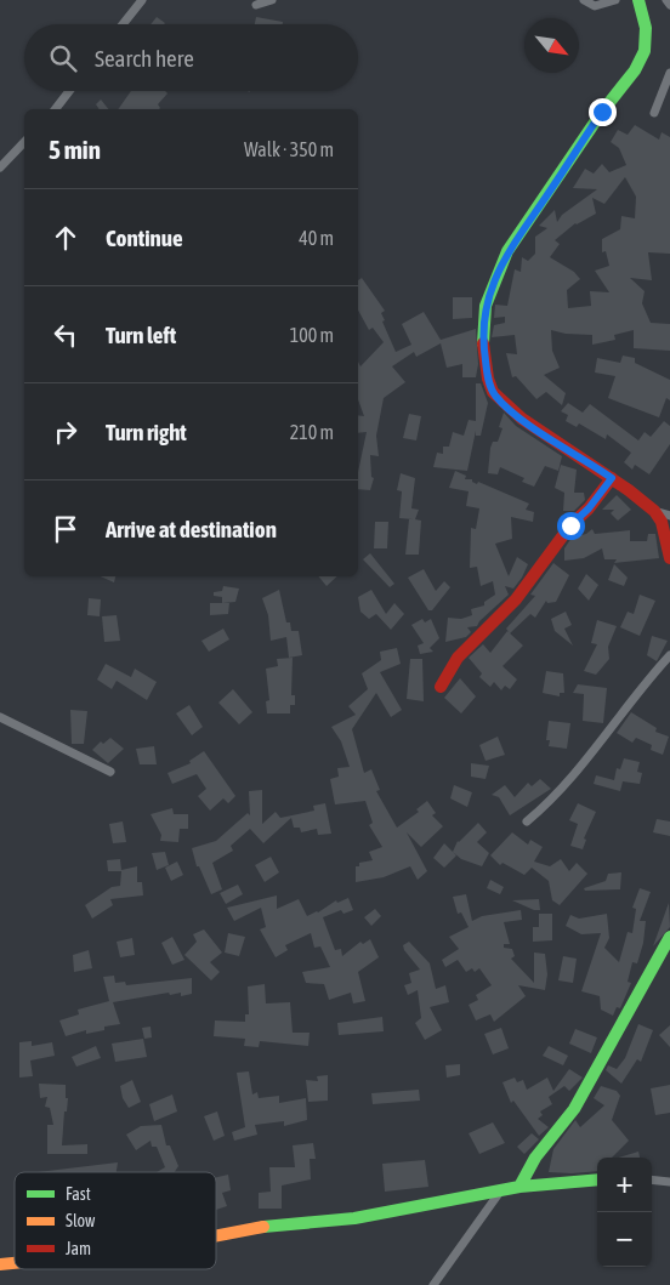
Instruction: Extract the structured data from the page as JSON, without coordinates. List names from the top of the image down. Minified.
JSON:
{"legend":["Fast","Slow","Jam"],"north":"bottom right","page":{"search":"Search here","heading":["5 min","Walk · 350 m"],"list":[["Continue","40 m"],["Turn left","100 m"],["Turn right","210 m"],"Arrive at destination"],"map_buttons":["+","−"]}}
